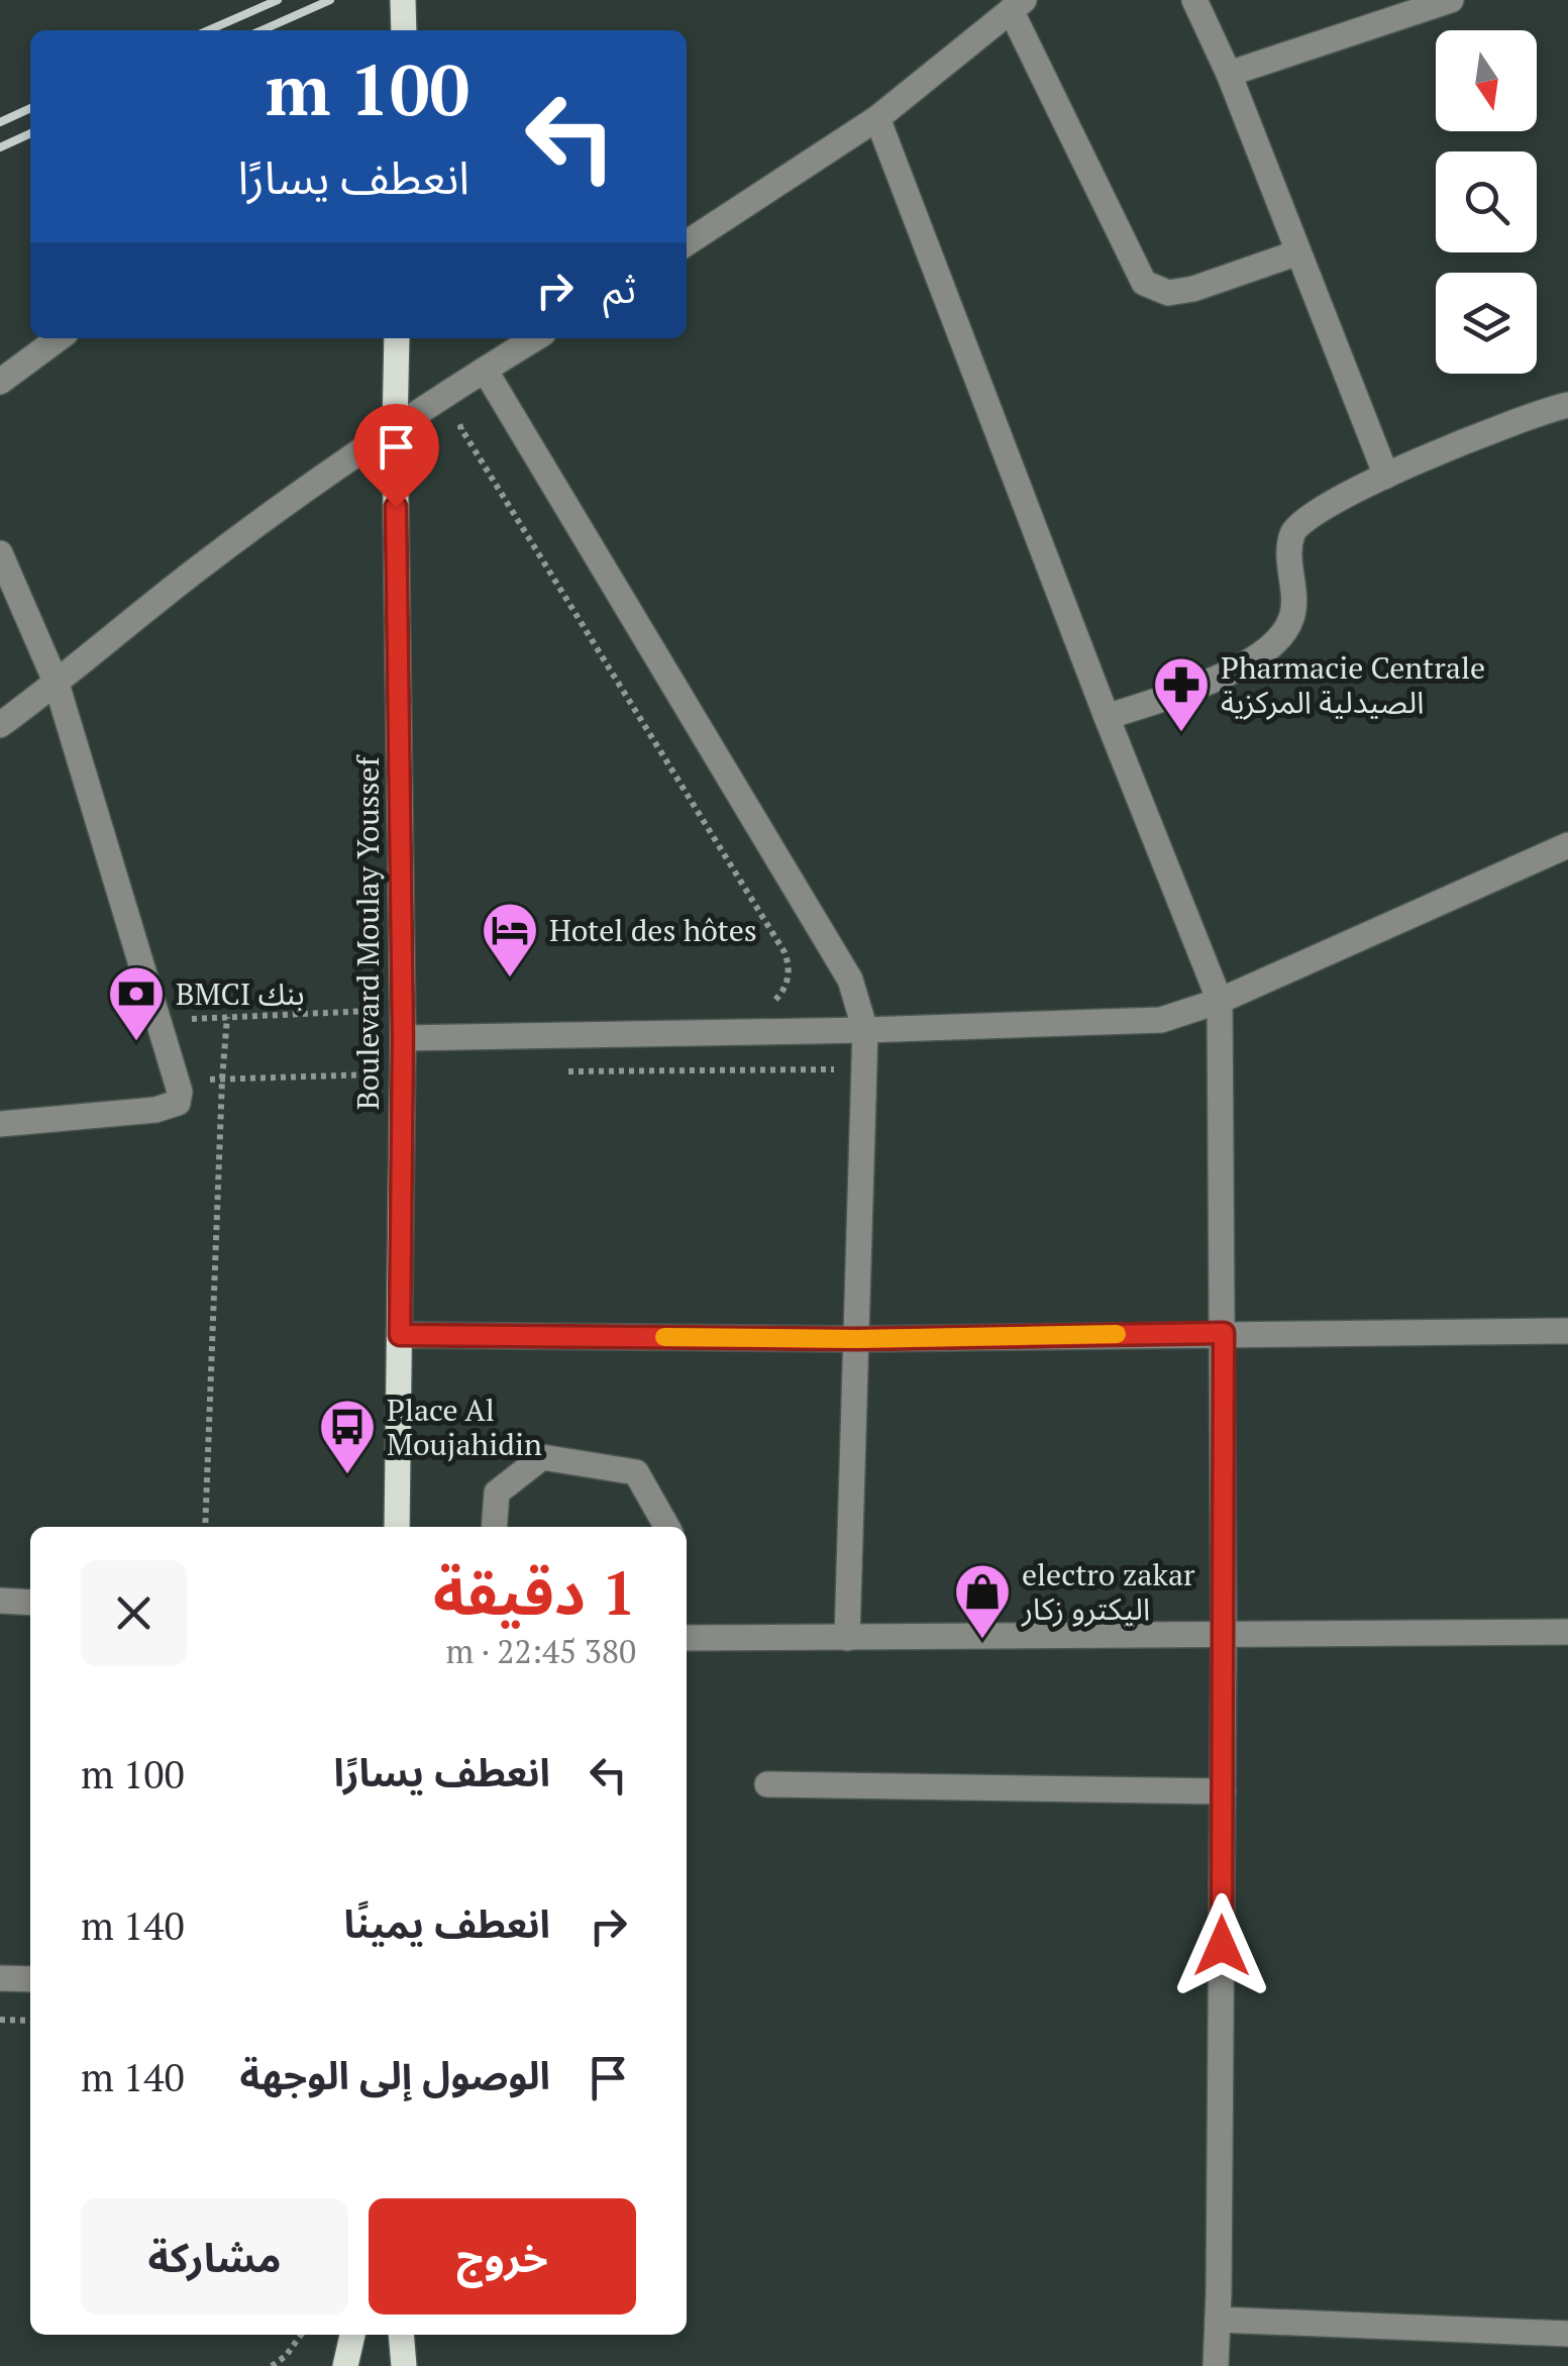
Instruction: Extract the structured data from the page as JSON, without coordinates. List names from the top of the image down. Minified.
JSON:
{"streets":{"main road":["Boulevard Moulay Youssef"]},"places":{"pharmacy":["Pharmacie Centrale الصيدلية المركزية"],"hotel":["Hotel des hôtes"],"bank":["BMCI بنك"],"bus stop":["Place Al Moujahidin"],"shop":["electro zakar اليكترو زكار"]},"north":"bottom","page":{"turn":["100 m","انعطف يسارًا"],"then":"ثم","heading":["1 دقيقة","380 m · 22:45"],"list":[{"name":"انعطف يسارًا","value":"100 m"},{"name":"انعطف يمينًا","value":"140 m"},{"name":"الوصول إلى الوجهة","value":"140 m"}],"buttons":["خروج","مشاركة"]}}
